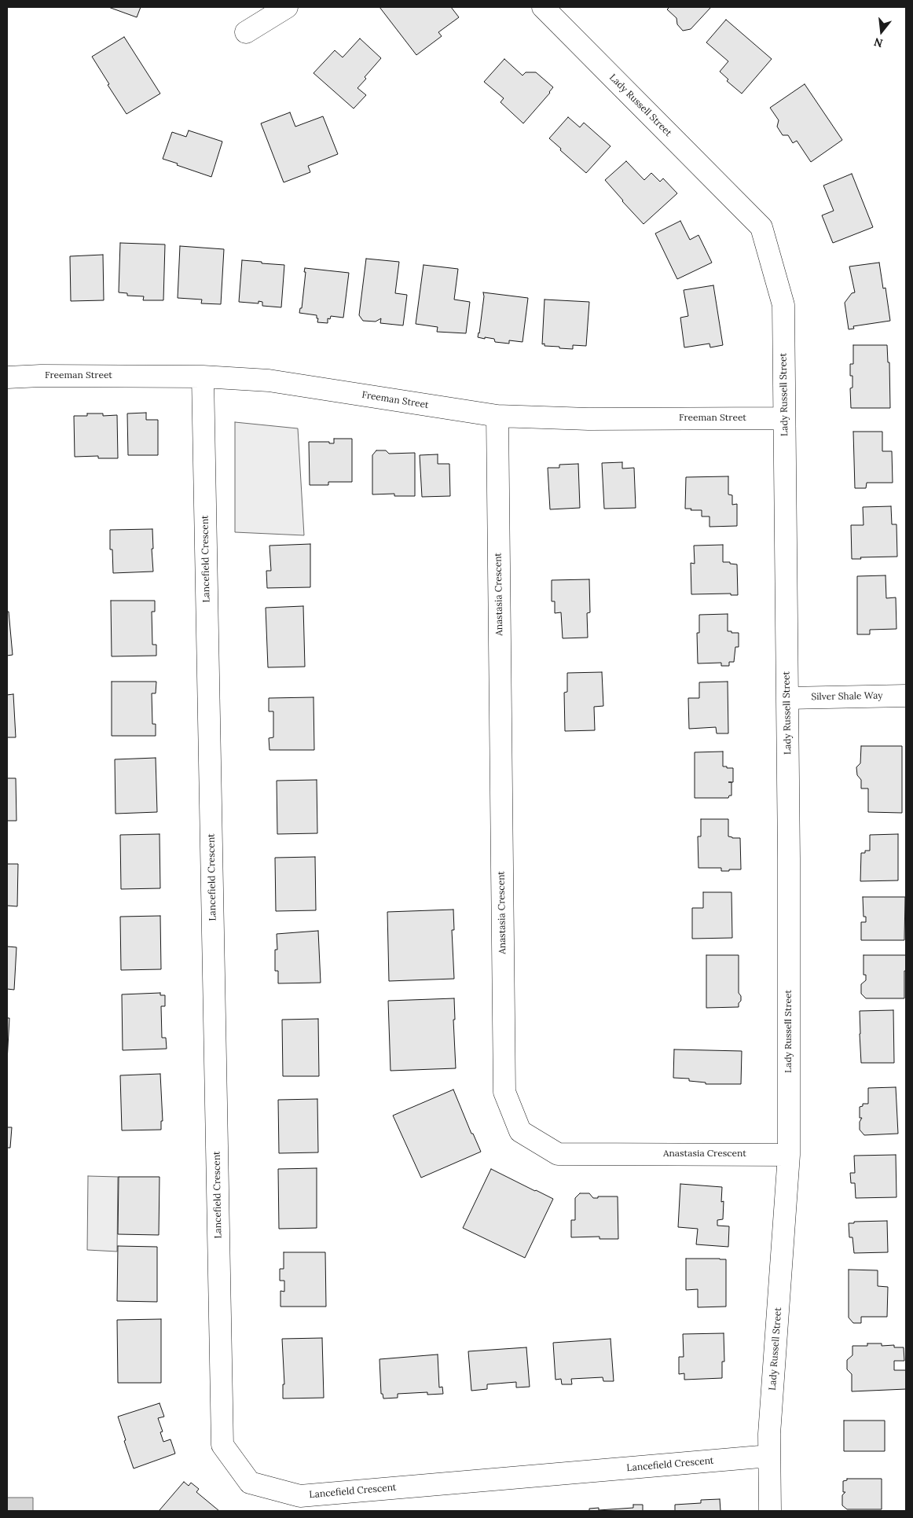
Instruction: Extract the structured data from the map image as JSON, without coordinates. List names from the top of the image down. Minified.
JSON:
{"streets":{"street":["Lady Russell Street","Freeman Street","Lancefield Crescent","Anastasia Crescent","Silver Shale Way"]},"crossings":[["Lady Russell Street","Freeman Street"],["Lady Russell Street","Lancefield Crescent"],["Lady Russell Street","Anastasia Crescent"],["Lady Russell Street","Silver Shale Way"],["Freeman Street","Lancefield Crescent"],["Freeman Street","Anastasia Crescent"]],"north":"bottom"}
